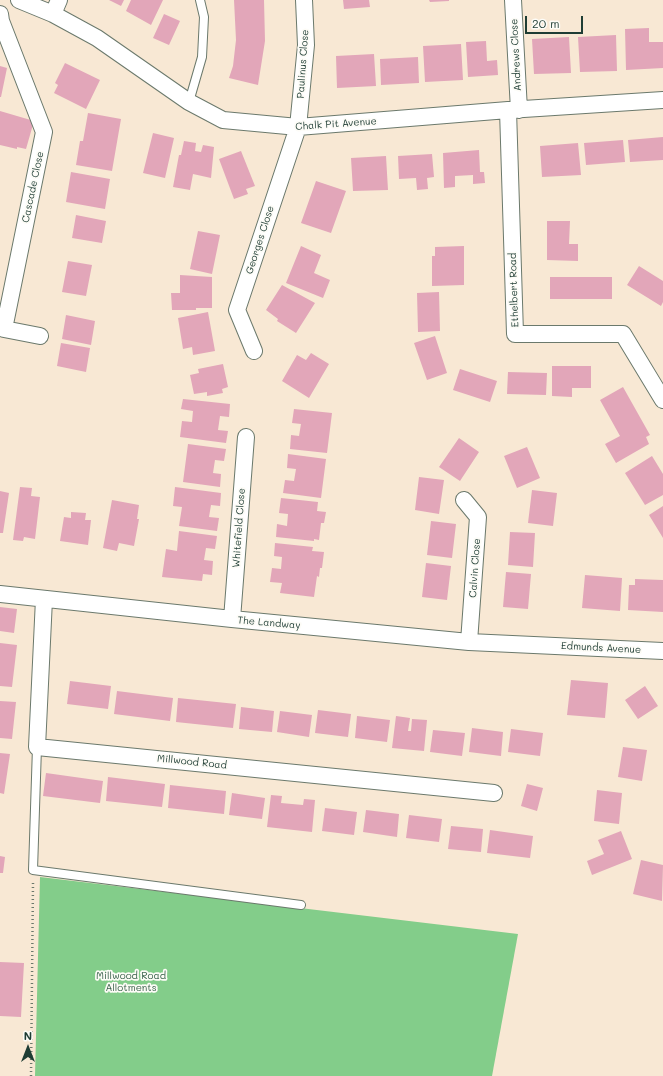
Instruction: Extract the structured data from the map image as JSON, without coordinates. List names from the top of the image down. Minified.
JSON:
{"streets":{"street":["Andrews Close","Paulinus Close","Chalk Pit Avenue","Cascade Close","Georges Close","Ethelbert Road","Whitefield Close","Calvin Close","The Landway","Edmunds Avenue","Millwood Road"]},"crossings":[["Andrews Close","Chalk Pit Avenue"],["Andrews Close","Ethelbert Road"],["Paulinus Close","Chalk Pit Avenue"],["Paulinus Close","Georges Close"],["Chalk Pit Avenue","Georges Close"],["Chalk Pit Avenue","Ethelbert Road"],["Whitefield Close","The Landway"],["Calvin Close","The Landway"],["The Landway","Edmunds Avenue"]],"parks":["Millwood Road Allotments"],"scale_bar":"20 m","north":"top"}
